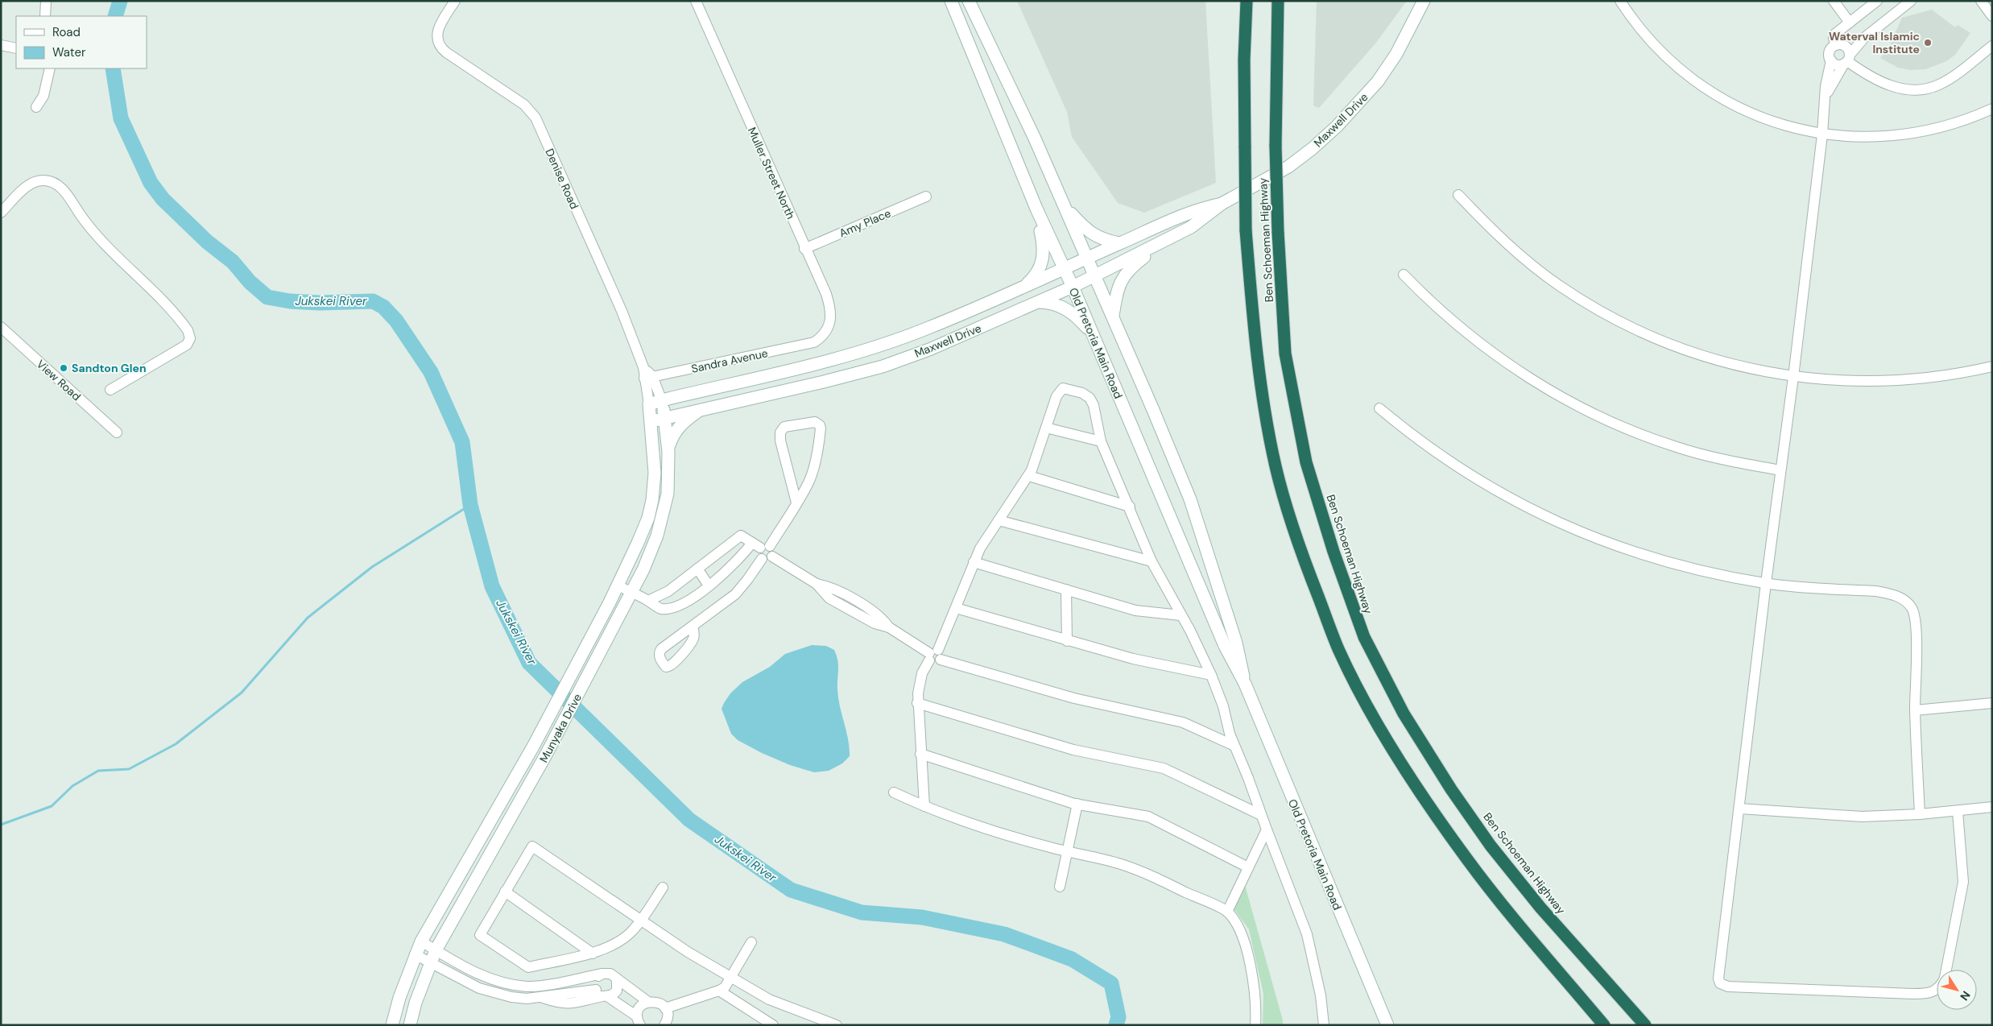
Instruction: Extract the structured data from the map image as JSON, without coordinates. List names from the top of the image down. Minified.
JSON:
{"streets":{"highway":["Ben Schoeman Highway"],"main road":["Maxwell Drive","Old Pretoria Main Road","Munyaka Drive"],"street":["Muller Street North","Denise Road","Amy Place","Sandra Avenue","View Road"]},"crossings":[["Maxwell Drive","Denise Road"],["Maxwell Drive","Old Pretoria Main Road"],["Maxwell Drive","Munyaka Drive"],["Muller Street North","Amy Place"],["Muller Street North","Sandra Avenue"],["Denise Road","Sandra Avenue"],["Denise Road","Munyaka Drive"]],"water":["Jukskei River"],"places":["Waterval Islamic Institute","Sandton Glen"],"legend":["Road","Water"],"north":"bottom right"}
